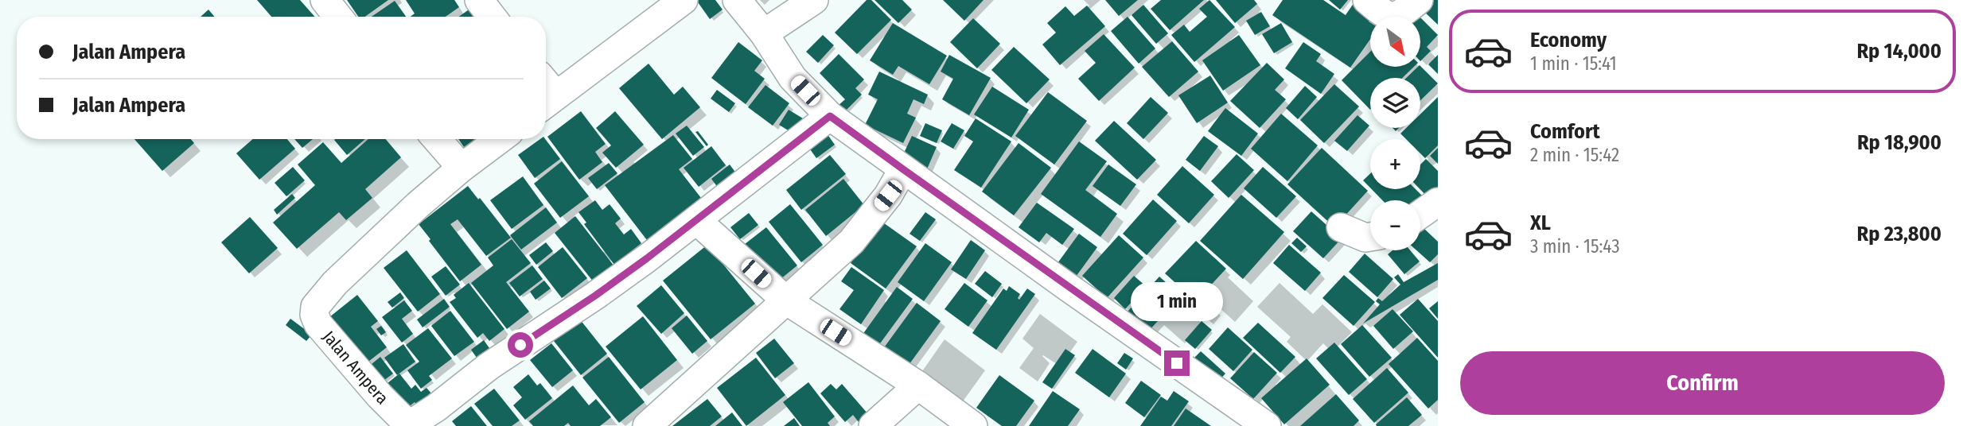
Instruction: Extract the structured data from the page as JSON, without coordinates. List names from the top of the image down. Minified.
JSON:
{"streets":{"street":["Jalan Ampera"]},"north":"bottom right","page":{"list":[{"name":"Economy","note":"1 min · 15:41","value":"Rp 14,000"},{"name":"Comfort","note":"2 min · 15:42","value":"Rp 18,900"},{"name":"XL","note":"3 min · 15:43","value":"Rp 23,800"}],"map_buttons":["+","−"],"banner":["Jalan Ampera","Jalan Ampera"],"bubble":"1 min","buttons":"Confirm"}}
